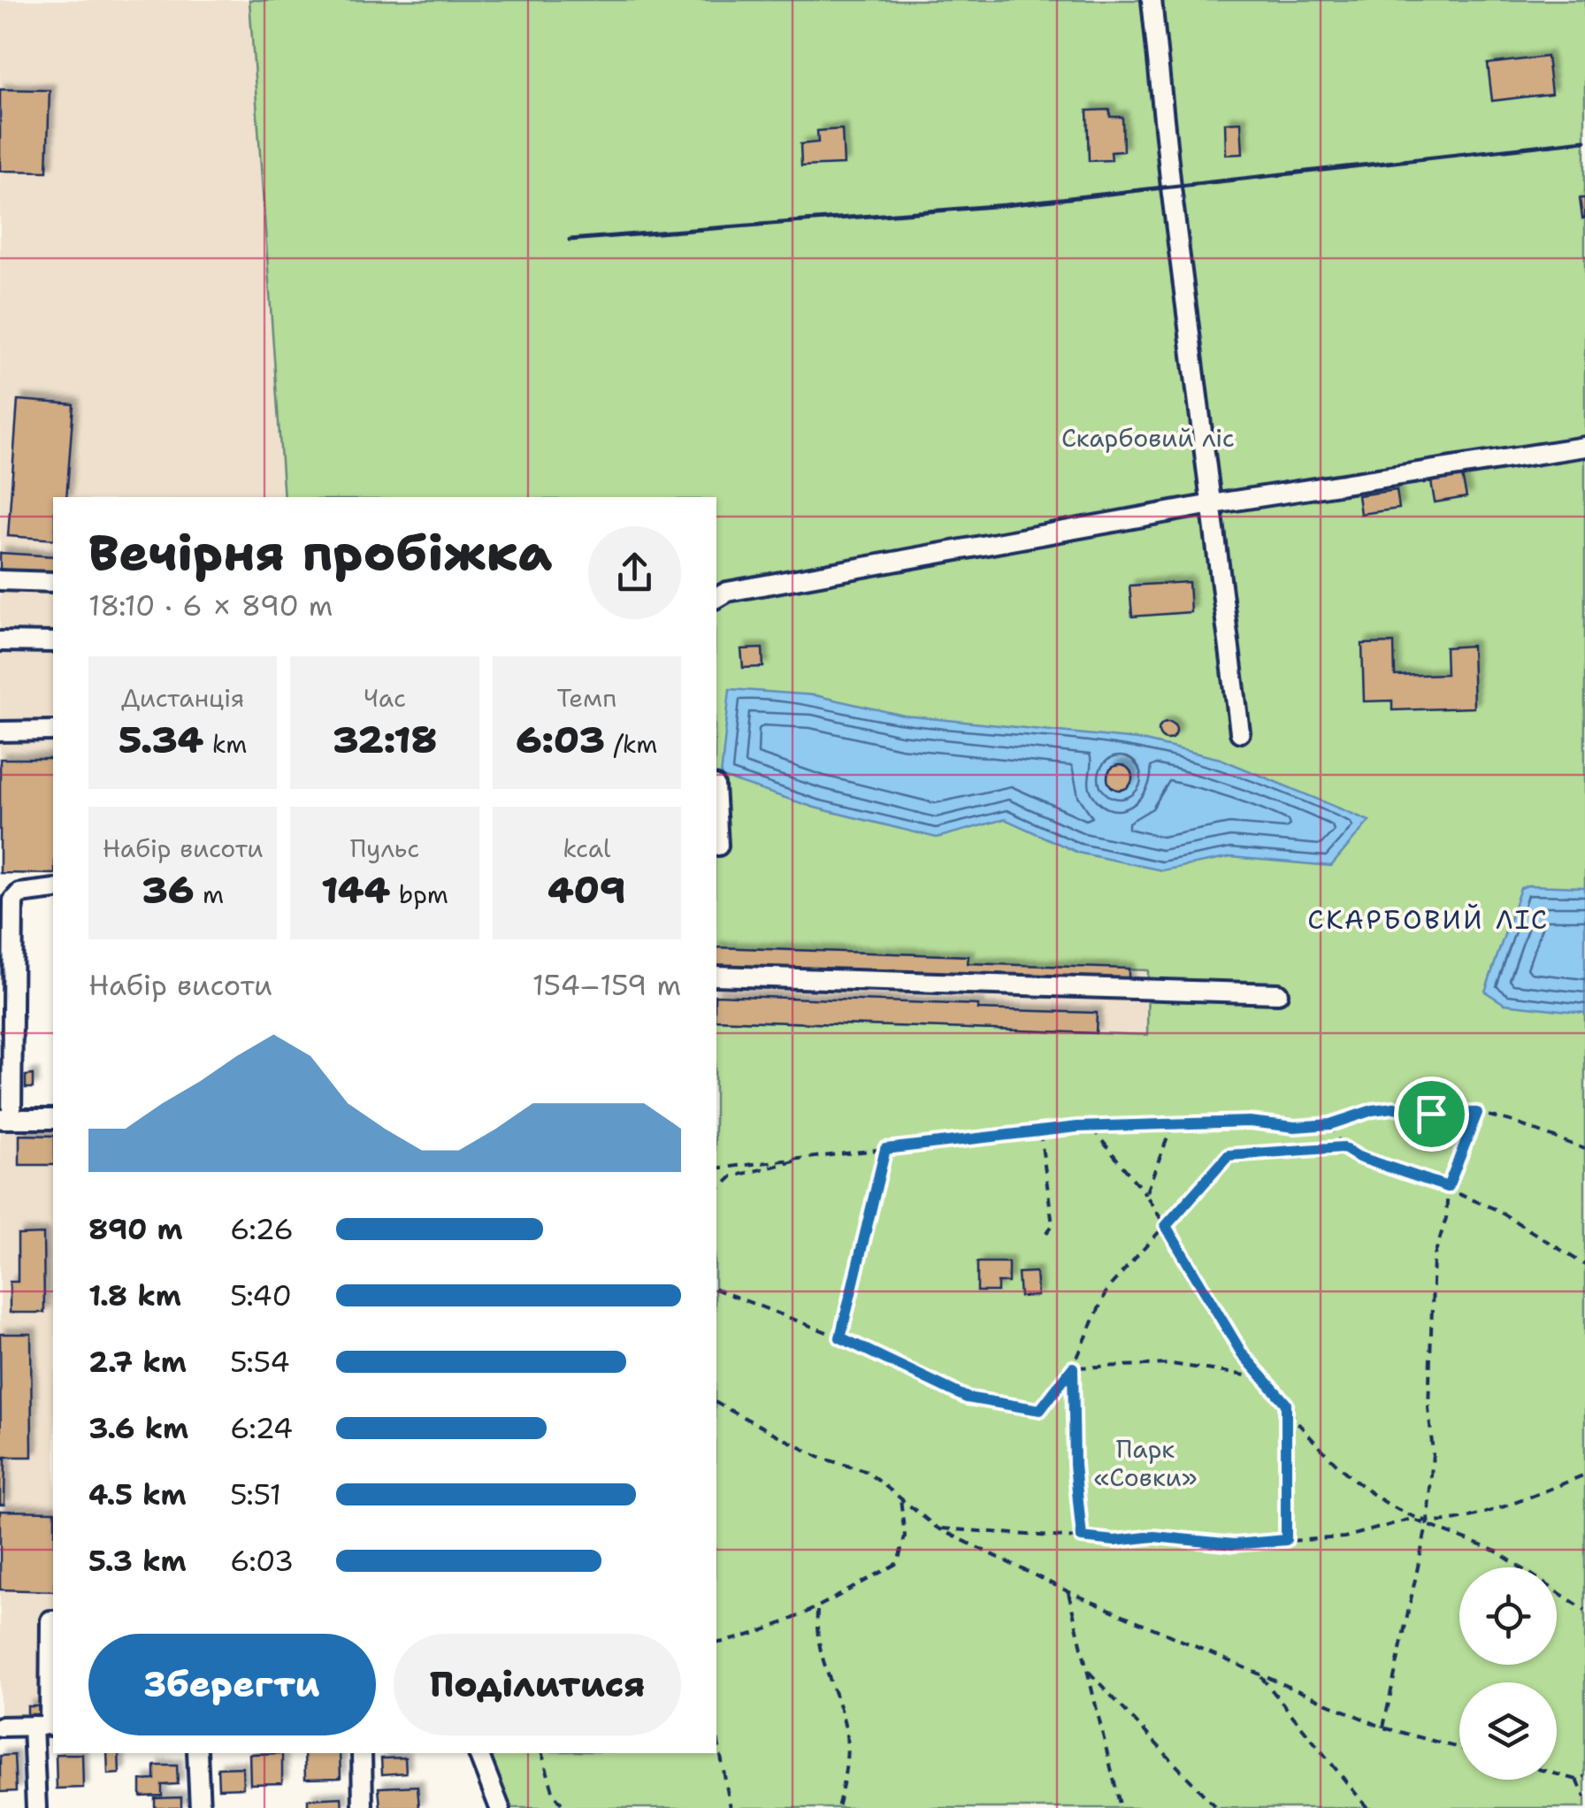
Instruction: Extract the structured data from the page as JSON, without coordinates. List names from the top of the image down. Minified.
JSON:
{"districts":["СКАРБОВИЙ ЛІС"],"parks":["Скарбовий ліс","Парк «Совки»"],"page":{"heading":["Вечірня пробіжка","18:10 · 6 × 890 m"],"stats":[["Дистанція","5.34 km"],["Час","32:18"],["Темп","6:03 /km"],["Набір висоти","36 m"],["Пульс","144 bpm"],["kcal","409"]],"chart":["Набір висоти","154–159 m"],"list":[{"name":"890 m","note":"6:26"},{"name":"1.8 km","note":"5:40"},{"name":"2.7 km","note":"5:54"},{"name":"3.6 km","note":"6:24"},{"name":"4.5 km","note":"5:51"},{"name":"5.3 km","note":"6:03"}],"buttons":["Зберегти","Поділитися"]}}
